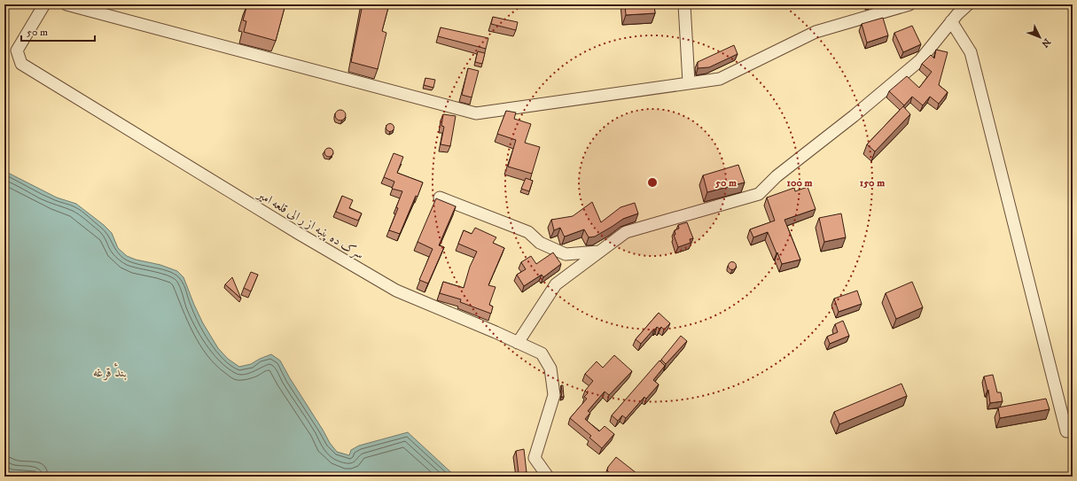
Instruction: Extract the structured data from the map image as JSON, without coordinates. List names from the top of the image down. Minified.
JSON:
{"streets":{"street":["سرک ده پنبه از ر الی قلعه امیر"]},"water":["بندٔ قرغه"],"scale_bar":"50 m","north":"bottom right","rings":["50 m","100 m","150 m"]}
